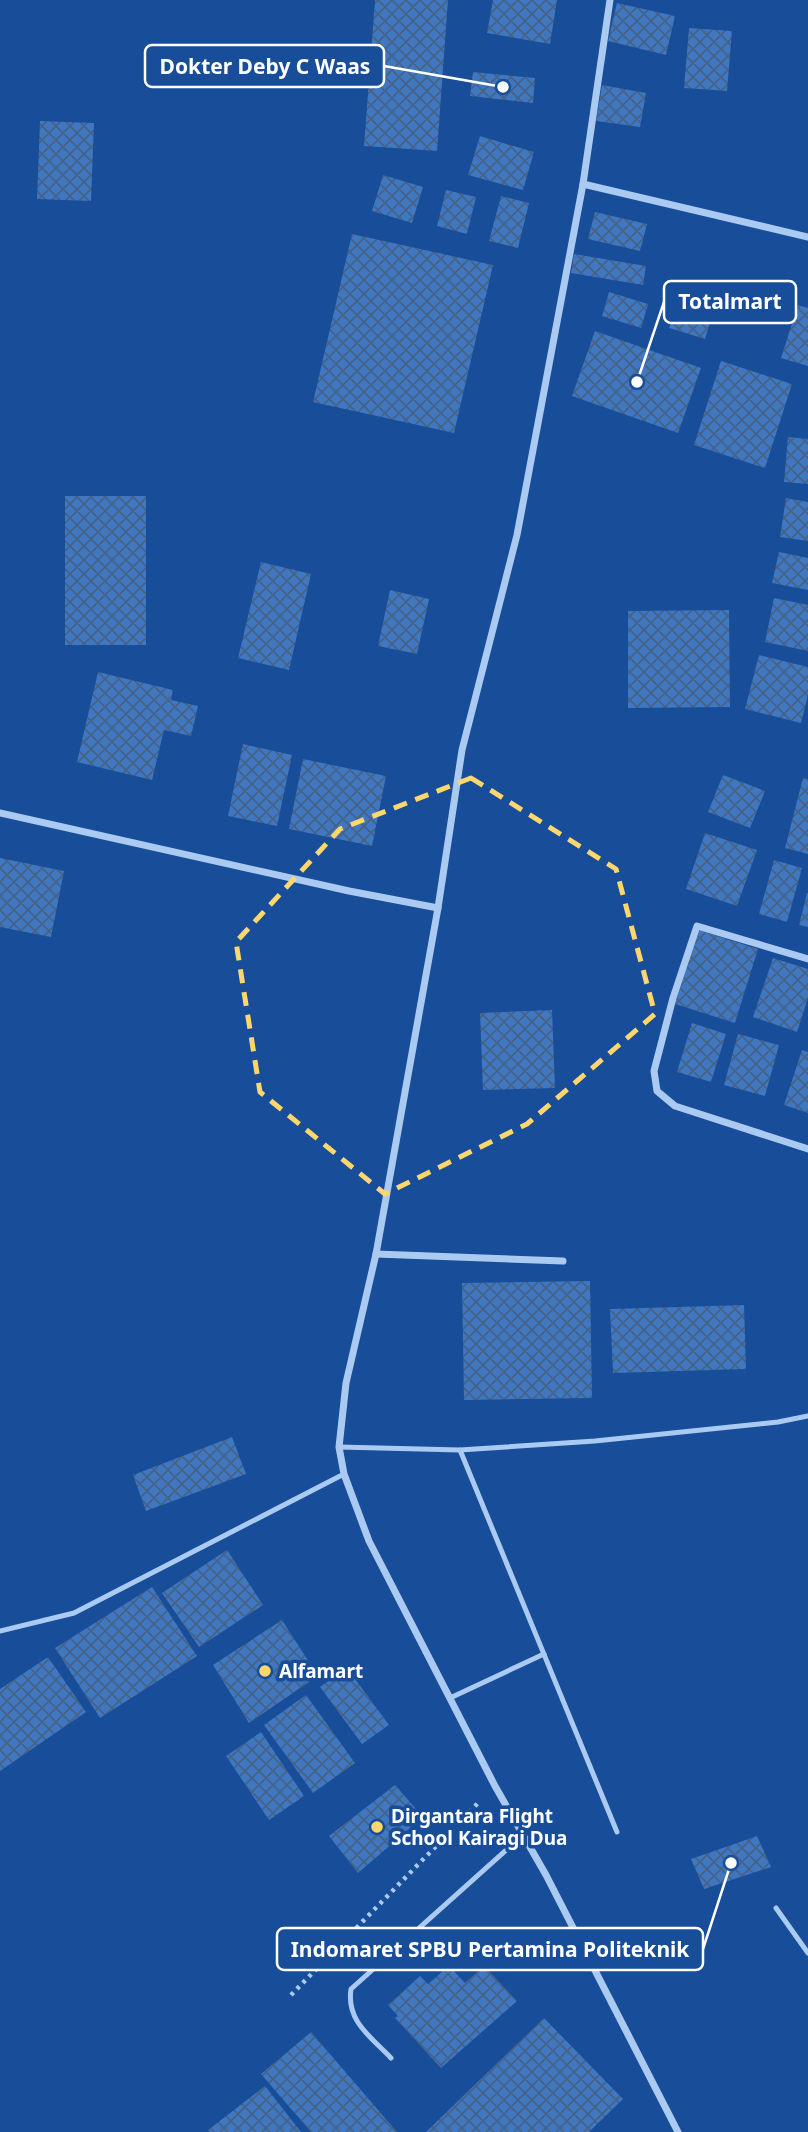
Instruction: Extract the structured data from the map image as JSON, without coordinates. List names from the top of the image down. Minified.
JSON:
{"places":["Dokter Deby C Waas","Totalmart","Alfamart","Dirgantara Flight School Kairagi Dua","Indomaret SPBU Pertamina Politeknik"]}
